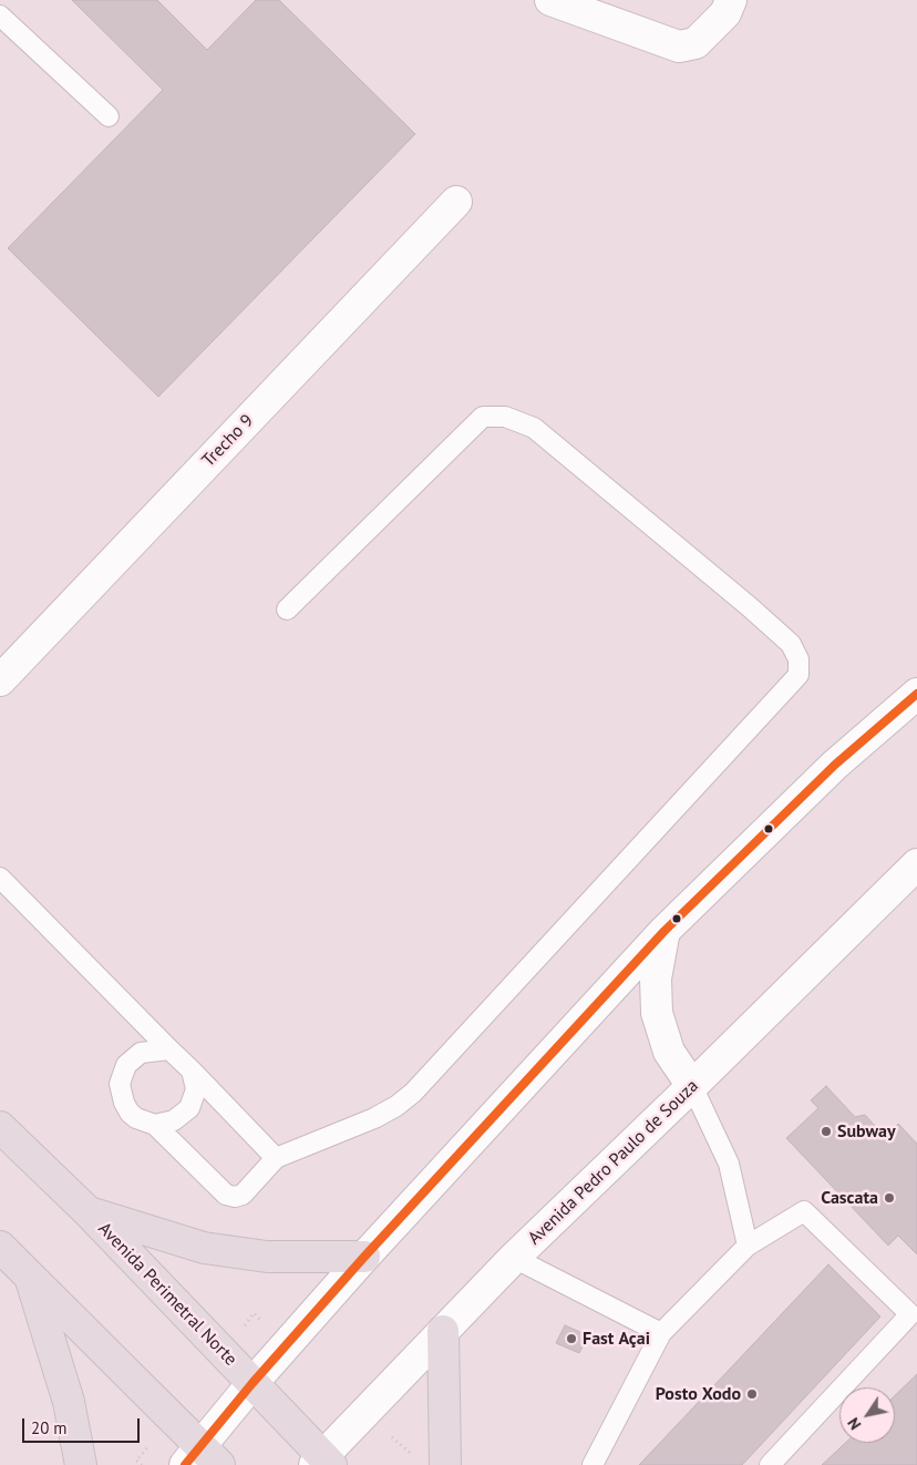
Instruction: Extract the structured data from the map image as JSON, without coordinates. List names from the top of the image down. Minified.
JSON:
{"streets":{"highway":["Avenida Perimetral Norte"],"main road":["Trecho 9","Avenida Pedro Paulo de Souza"]},"crossings":[["Avenida Pedro Paulo de Souza","Avenida Perimetral Norte"]],"places":["Subway","Cascata","Fast Açai","Posto Xodo"],"scale_bar":"20 m","north":"bottom left"}
